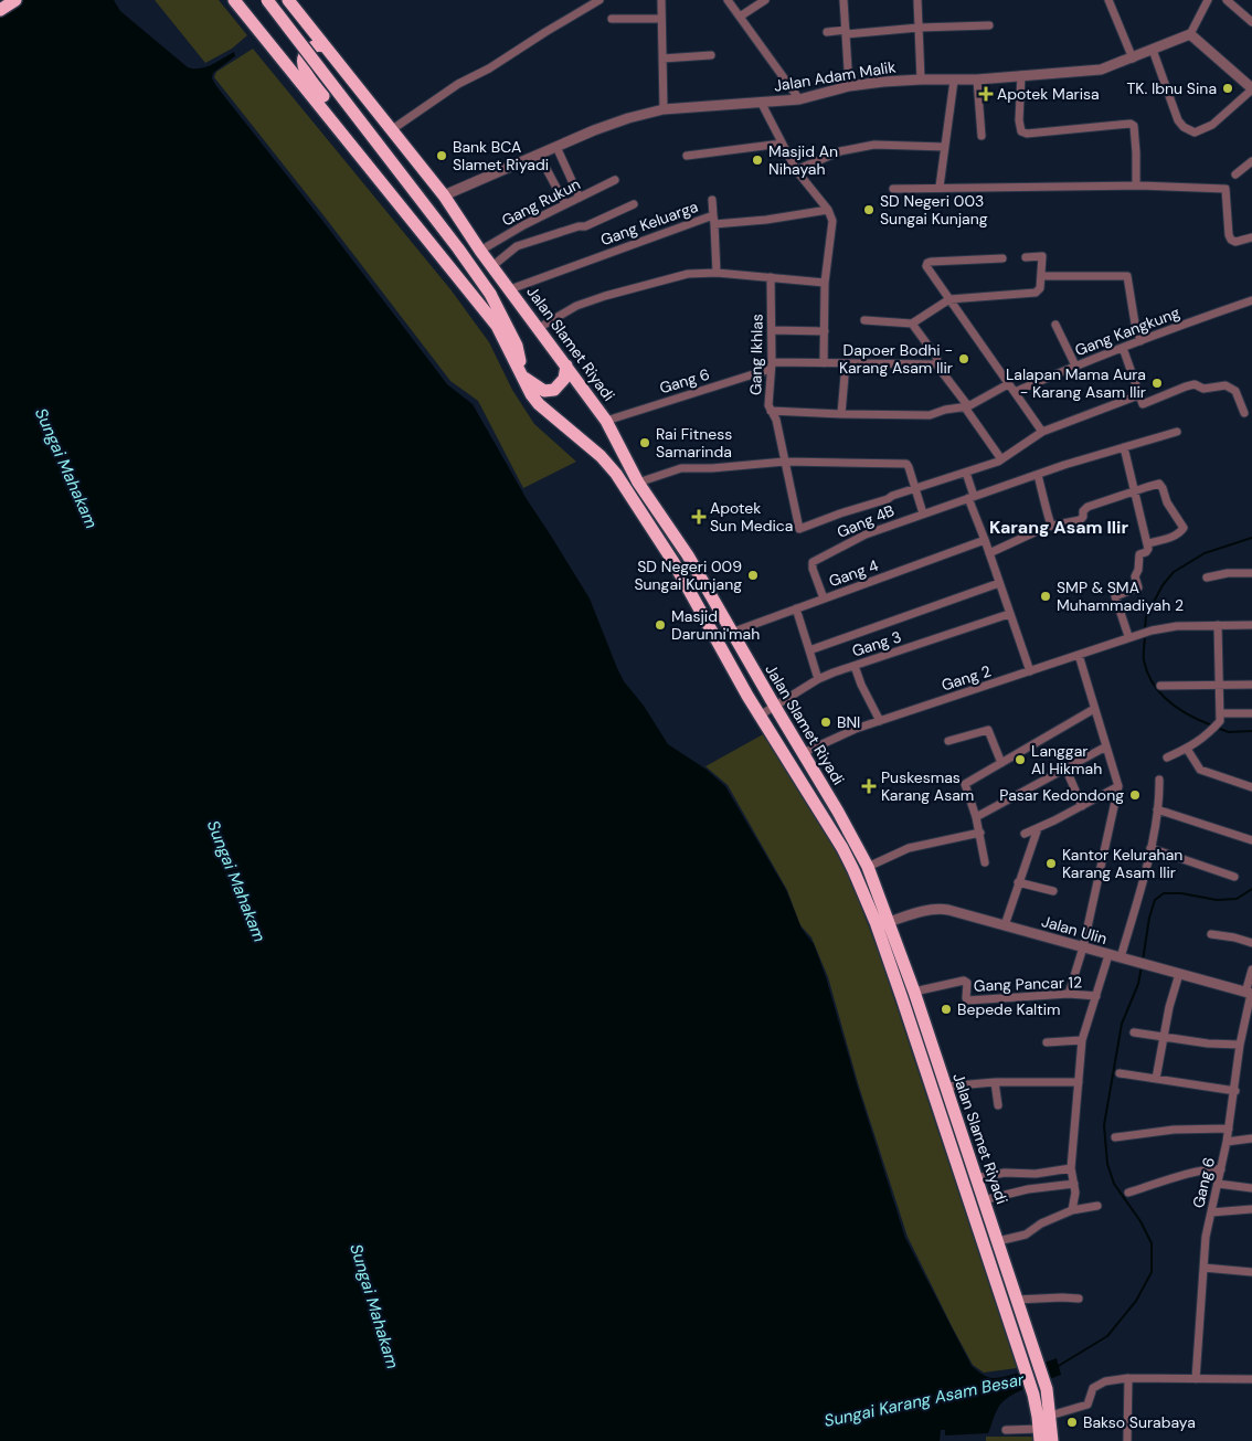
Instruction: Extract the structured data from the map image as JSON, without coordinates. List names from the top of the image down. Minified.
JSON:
{"streets":{"highway":["Jalan Slamet Riyadi"],"street":["Jalan Adam Malik","Gang Rukun","Gang Keluarga","Gang Kangkung","Gang Ikhlas","Gang 6","Gang 4B","Gang 4","Gang 3","Gang 2","Jalan Ulin","Gang Pancar 12"]},"crossings":[["Jalan Adam Malik","Jalan Slamet Riyadi"],["Gang Rukun","Jalan Slamet Riyadi"],["Gang Keluarga","Jalan Slamet Riyadi"],["Jalan Slamet Riyadi","Gang 6"],["Jalan Slamet Riyadi","Gang 4"],["Jalan Slamet Riyadi","Gang 3"],["Jalan Slamet Riyadi","Gang 2"],["Jalan Slamet Riyadi","Jalan Ulin"],["Jalan Slamet Riyadi","Gang Pancar 12"],["Gang Ikhlas","Gang 6"],["Gang 6","Jalan Ulin"],["Gang 4B","Gang 4"]],"districts":["Karang Asam Ilir"],"water":["Sungai Mahakam","Sungai Karang Asam Besar"],"places":{"other":["TK. Ibnu Sina","Bank BCA Slamet Riyadi","Masjid An Nihayah","SD Negeri 003 Sungai Kunjang","Dapoer Bodhi - Karang Asam Ilir","Lalapan Mama Aura - Karang Asam Ilir","Rai Fitness Samarinda","SD Negeri 009 Sungai Kunjang","SMP & SMA Muhammadiyah 2","Masjid Darunni'mah","BNI","Langgar Al Hikmah","Pasar Kedondong","Kantor Kelurahan Karang Asam Ilir","Bepede Kaltim","Bakso Surabaya"],"health":["Apotek Marisa","Apotek Sun Medica","Puskesmas Karang Asam"]}}
